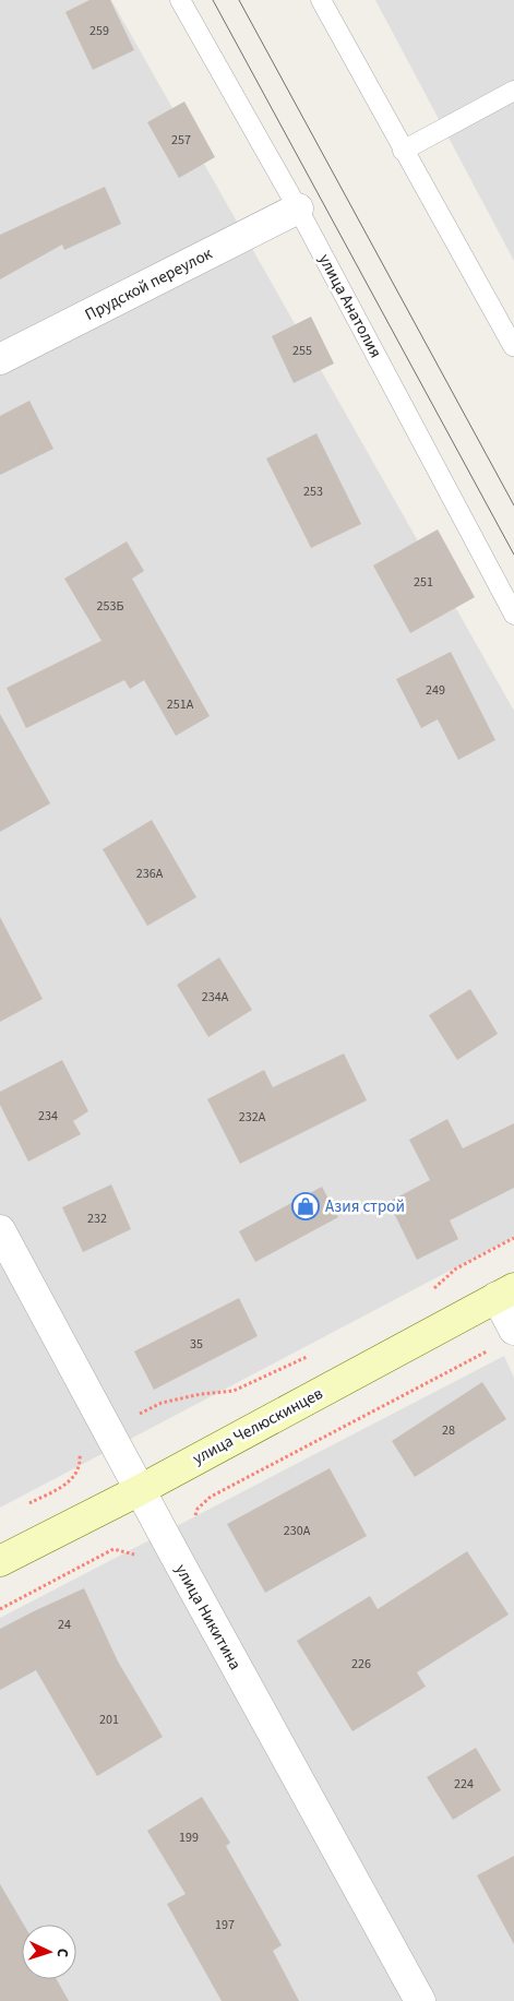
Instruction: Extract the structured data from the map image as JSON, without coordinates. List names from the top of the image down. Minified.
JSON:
{"streets":{"main road":["улица Челюскинцев"],"street":["Прудской переулок","улица Никитина"],"lane":["улица Анатолия"]},"crossings":[["Прудской переулок","улица Анатолия"],["улица Челюскинцев","улица Никитина"]],"places":{"shop":["Азия строй"]},"house_numbers":["259","257","255","253","251","253Б","249","251А","236А","234А","234","232А","232","35","28","230А","24","226","201","224","199","197"],"north":"right"}
